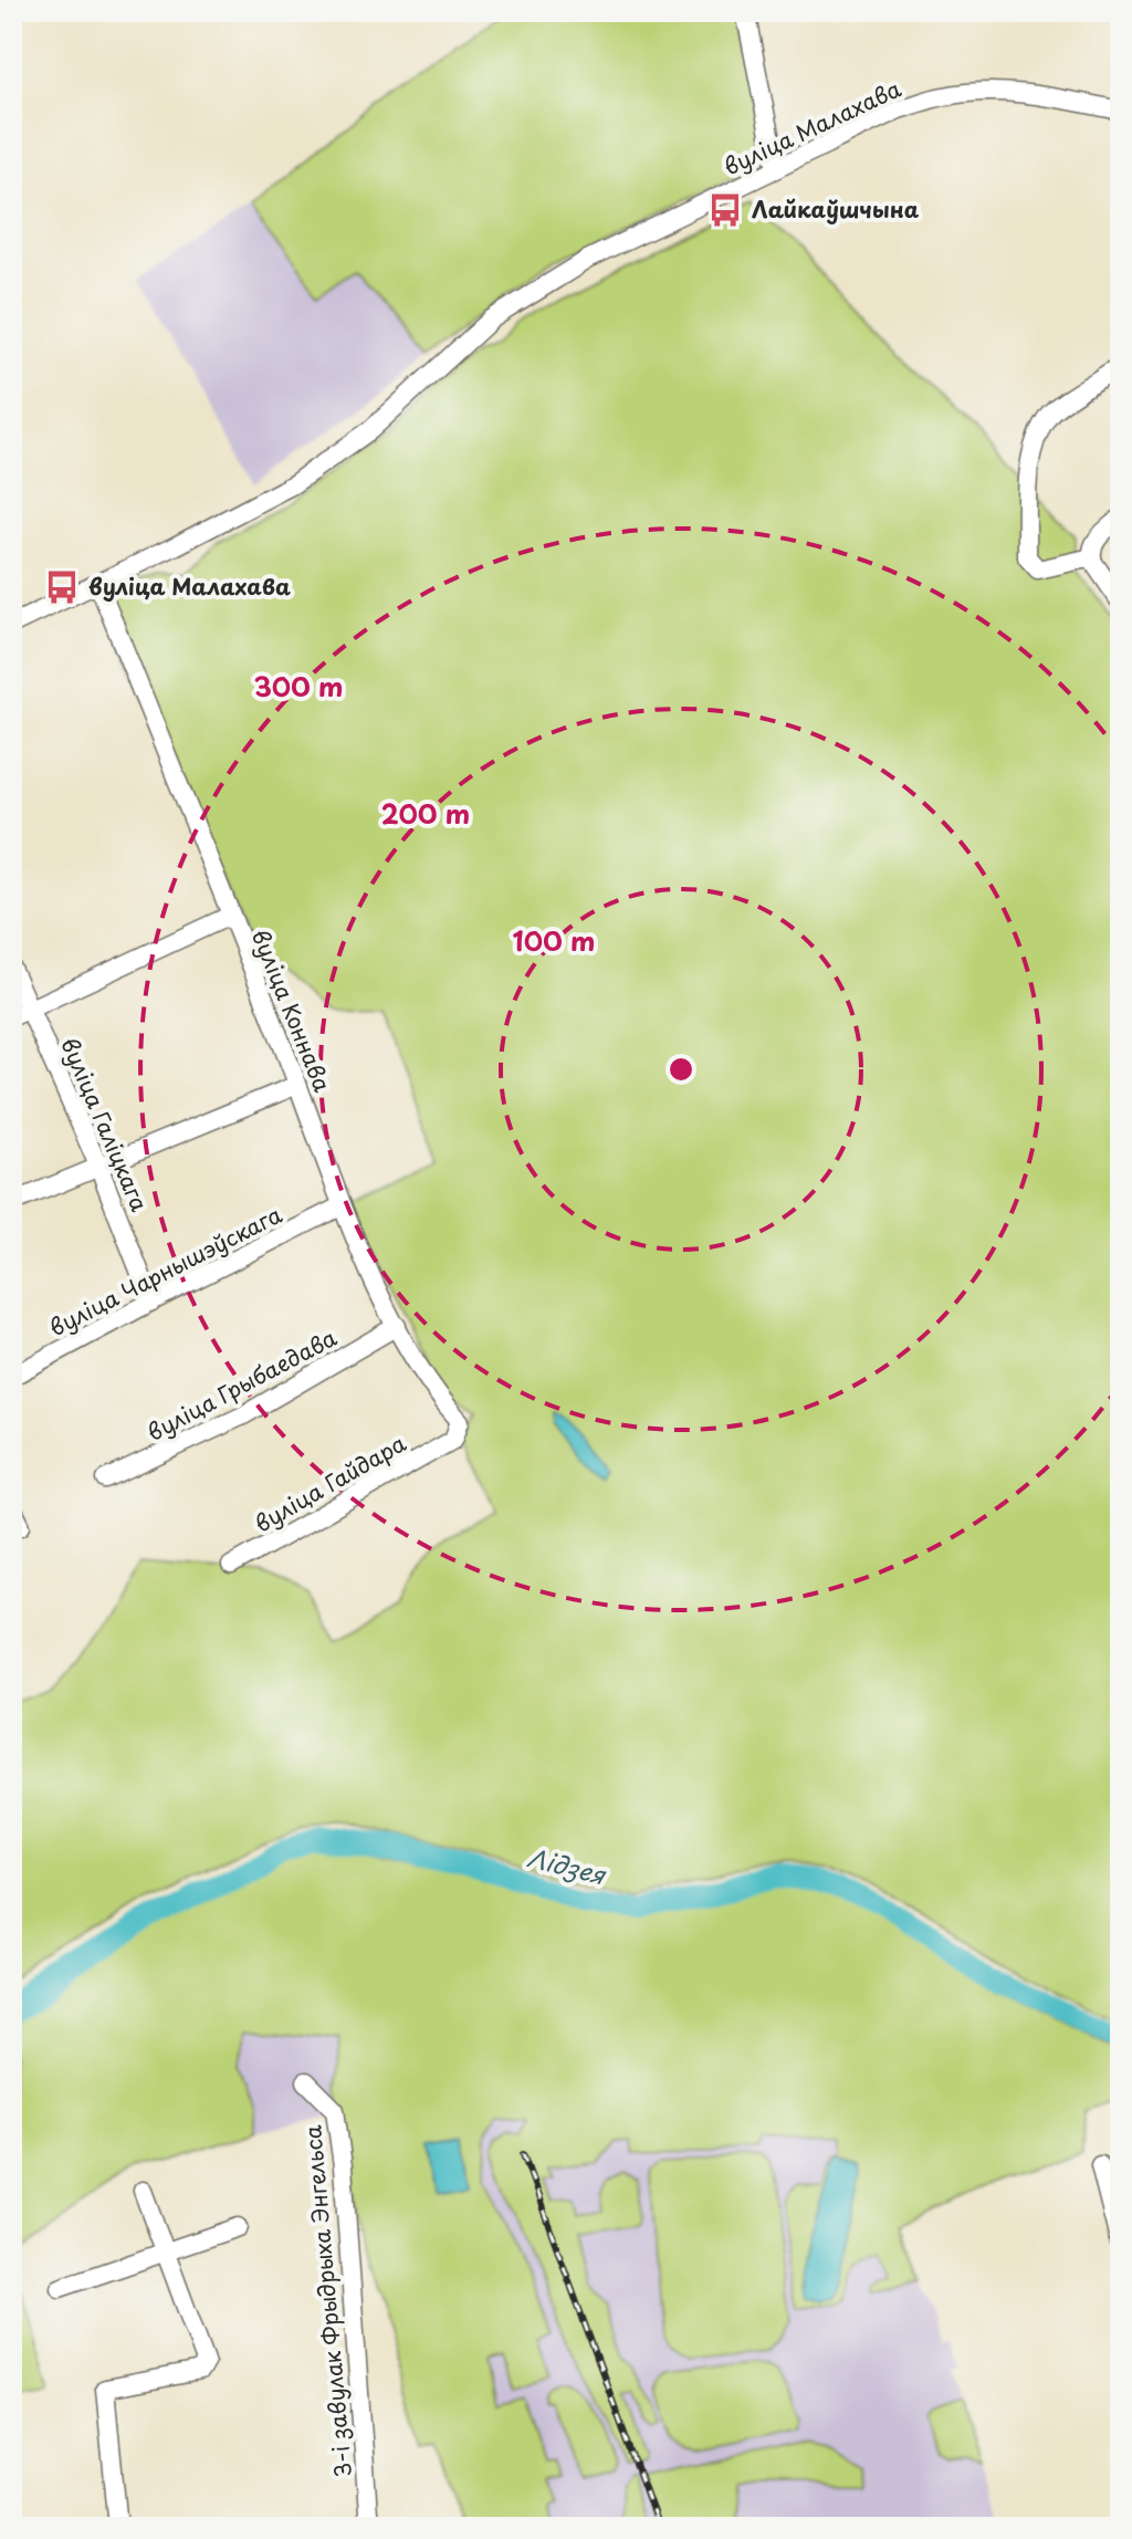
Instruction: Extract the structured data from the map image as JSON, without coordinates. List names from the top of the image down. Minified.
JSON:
{"streets":{"street":["вуліца Малахава","вуліца Коннава","вуліца Галіцкага","вуліца Чарнышэўскага","вуліца Грыбаедава","вуліца Гайдара","3-і завулак Фрыдрыха Энгельса"]},"crossings":[["вуліца Малахава","вуліца Коннава"],["вуліца Коннава","вуліца Чарнышэўскага"],["вуліца Коннава","вуліца Грыбаедава"],["вуліца Коннава","вуліца Гайдара"],["вуліца Галіцкага","вуліца Чарнышэўскага"]],"water":["Лідзея"],"places":{"bus stop":["Лайкаўшчына","вуліца Малахава"]},"rings":["300 m","200 m","100 m"]}
